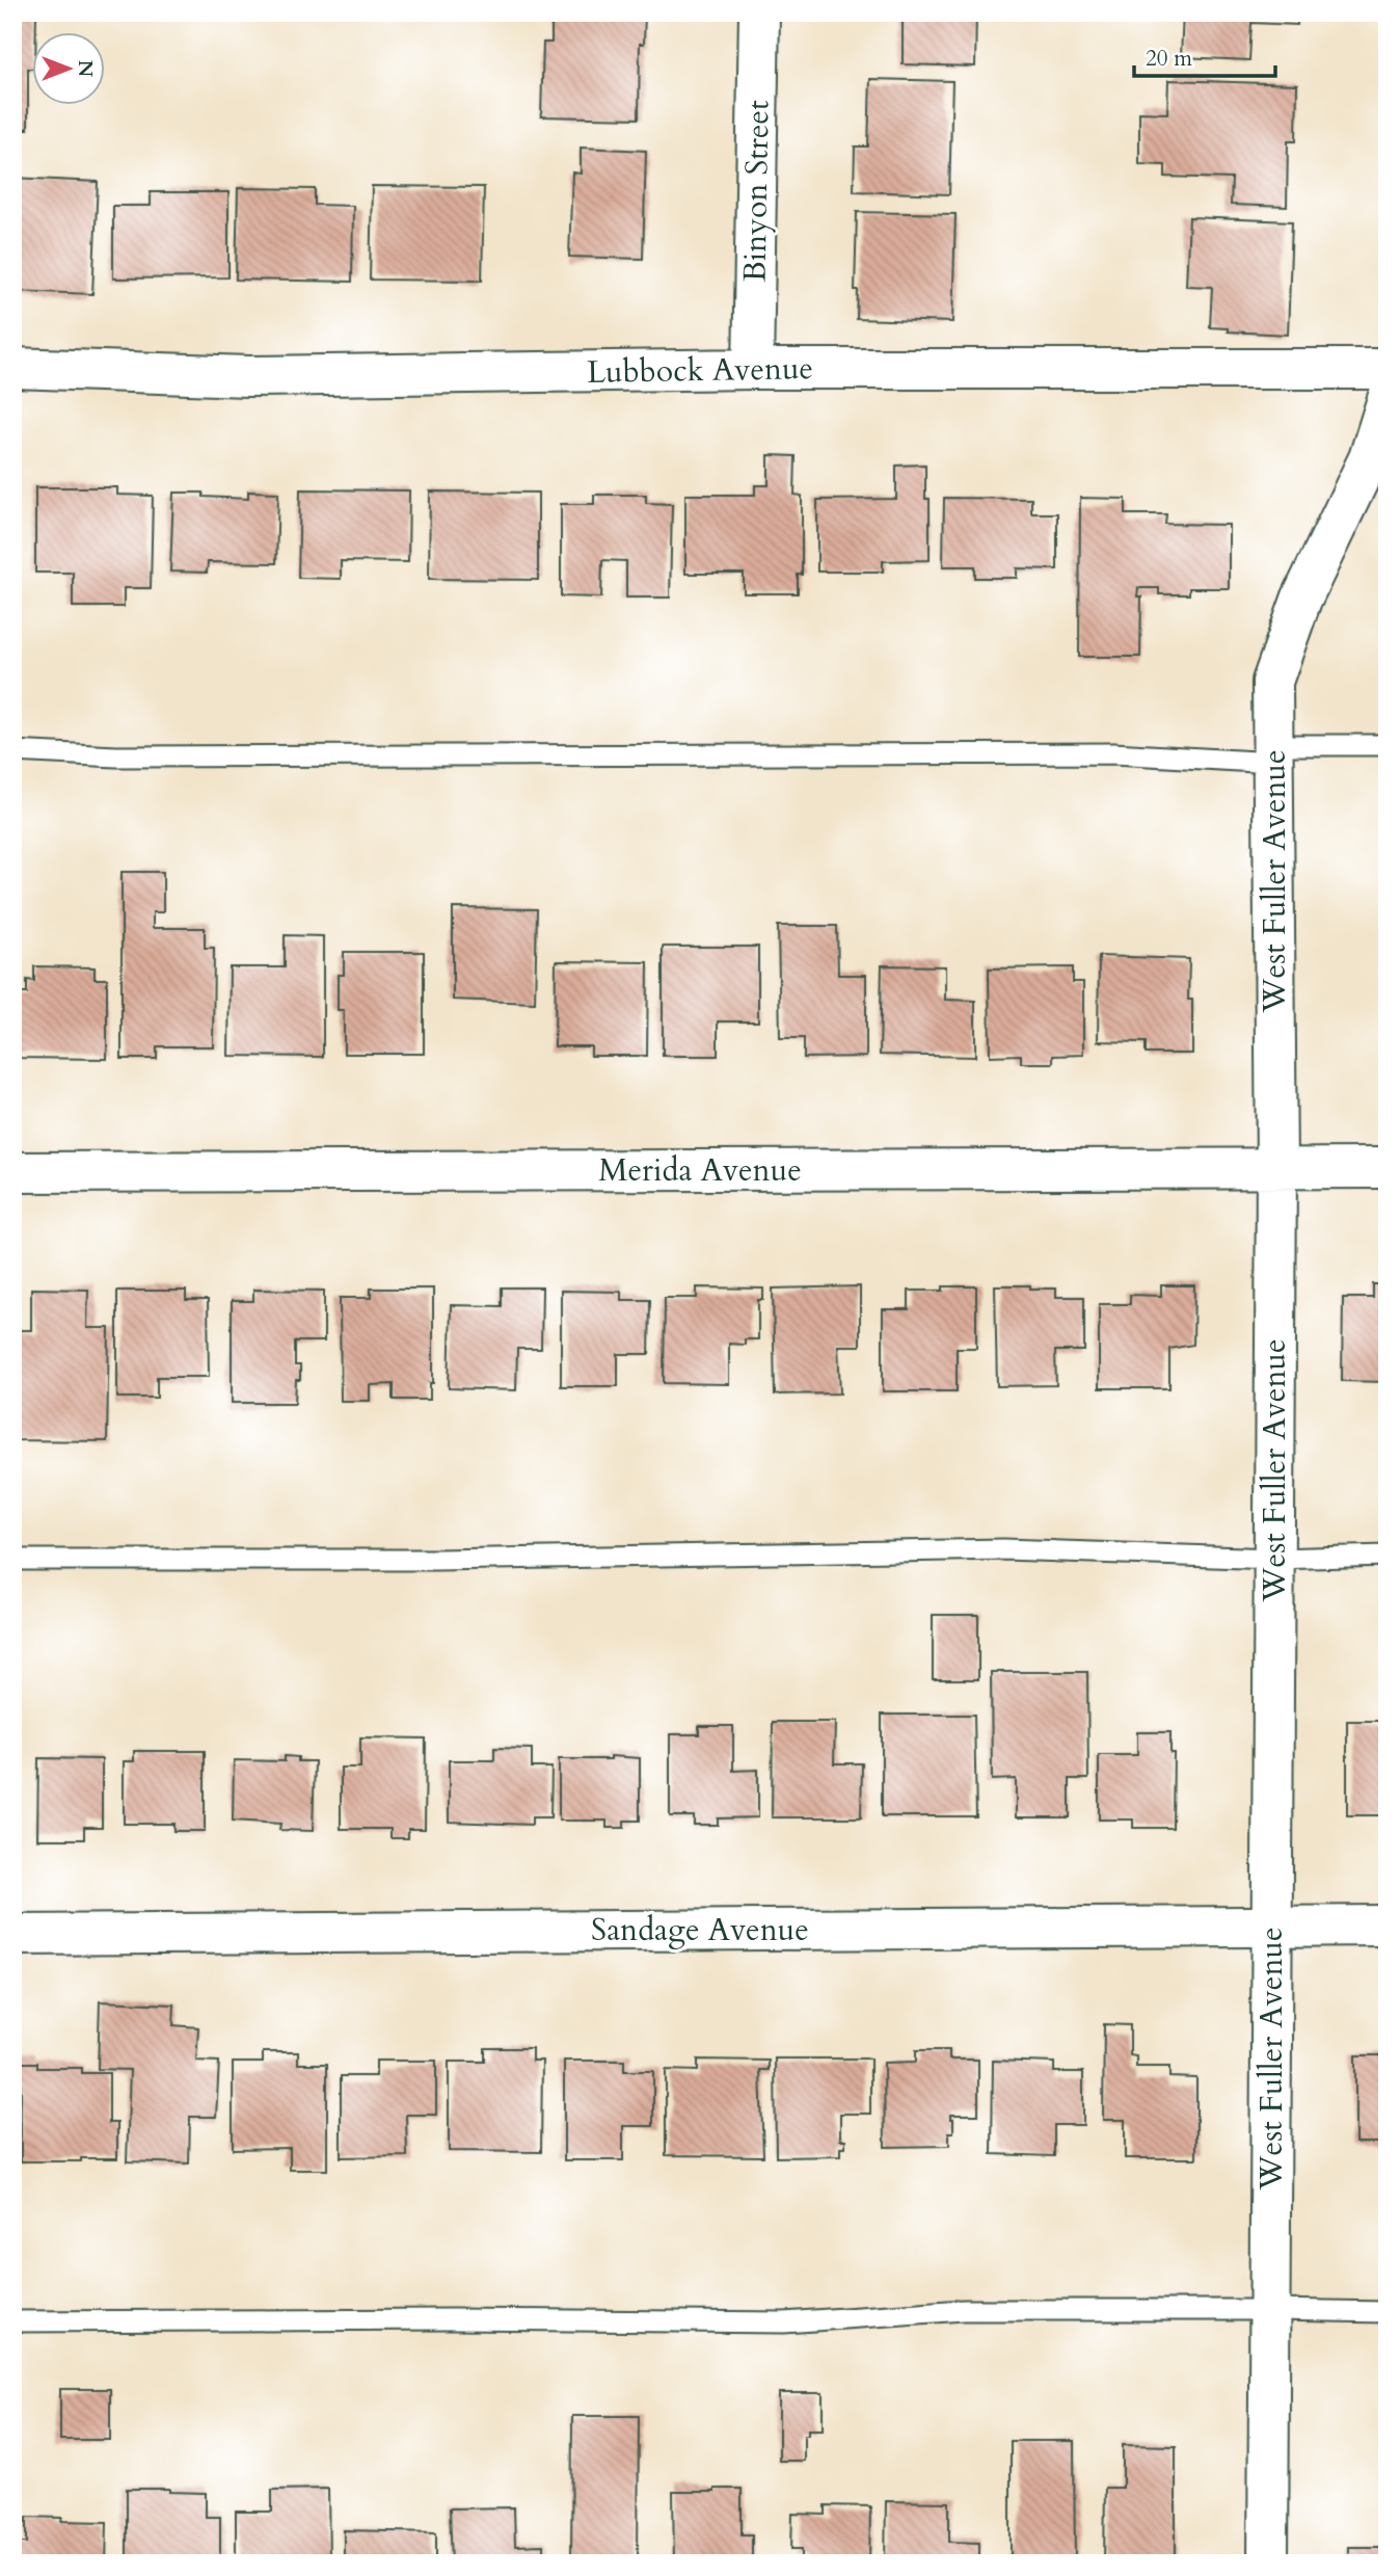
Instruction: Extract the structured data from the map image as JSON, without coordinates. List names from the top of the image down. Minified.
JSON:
{"streets":{"street":["Binyon Street","Lubbock Avenue","West Fuller Avenue","Merida Avenue","Sandage Avenue"]},"crossings":[["Binyon Street","Lubbock Avenue"],["West Fuller Avenue","Merida Avenue"],["West Fuller Avenue","Sandage Avenue"]],"scale_bar":"20 m","north":"right"}
